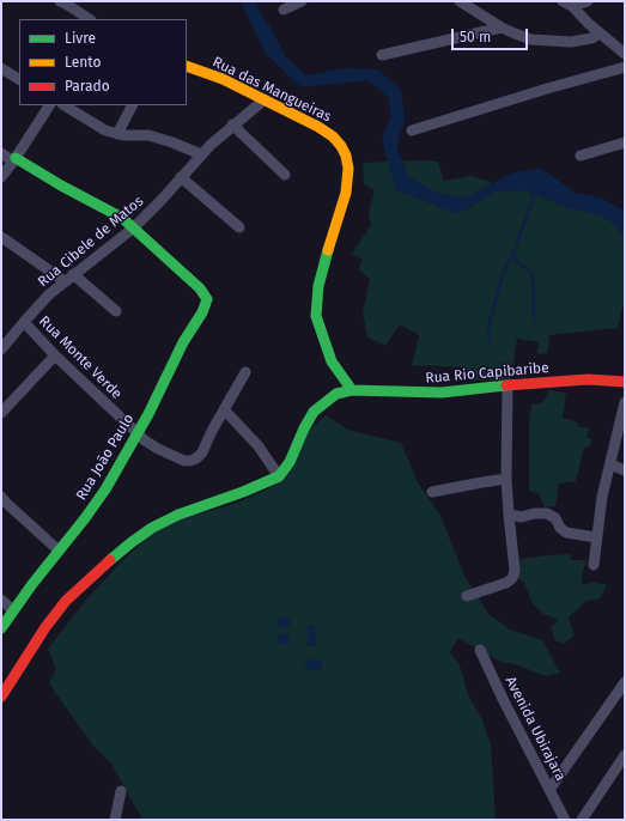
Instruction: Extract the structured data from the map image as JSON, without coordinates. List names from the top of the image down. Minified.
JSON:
{"streets":{"street":["Rua das Mangueiras","Rua Cibele de Matos","Rua Monte Verde","Rua Rio Capibaribe","Rua João Paulo","Avenida Ubirajara"]},"crossings":[["Rua das Mangueiras","Rua Cibele de Matos"],["Rua das Mangueiras","Rua Rio Capibaribe"],["Rua Cibele de Matos","Rua Monte Verde"],["Rua Cibele de Matos","Rua João Paulo"],["Rua Monte Verde","Rua João Paulo"]],"legend":["Livre","Lento","Parado"],"scale_bar":"50 m"}
